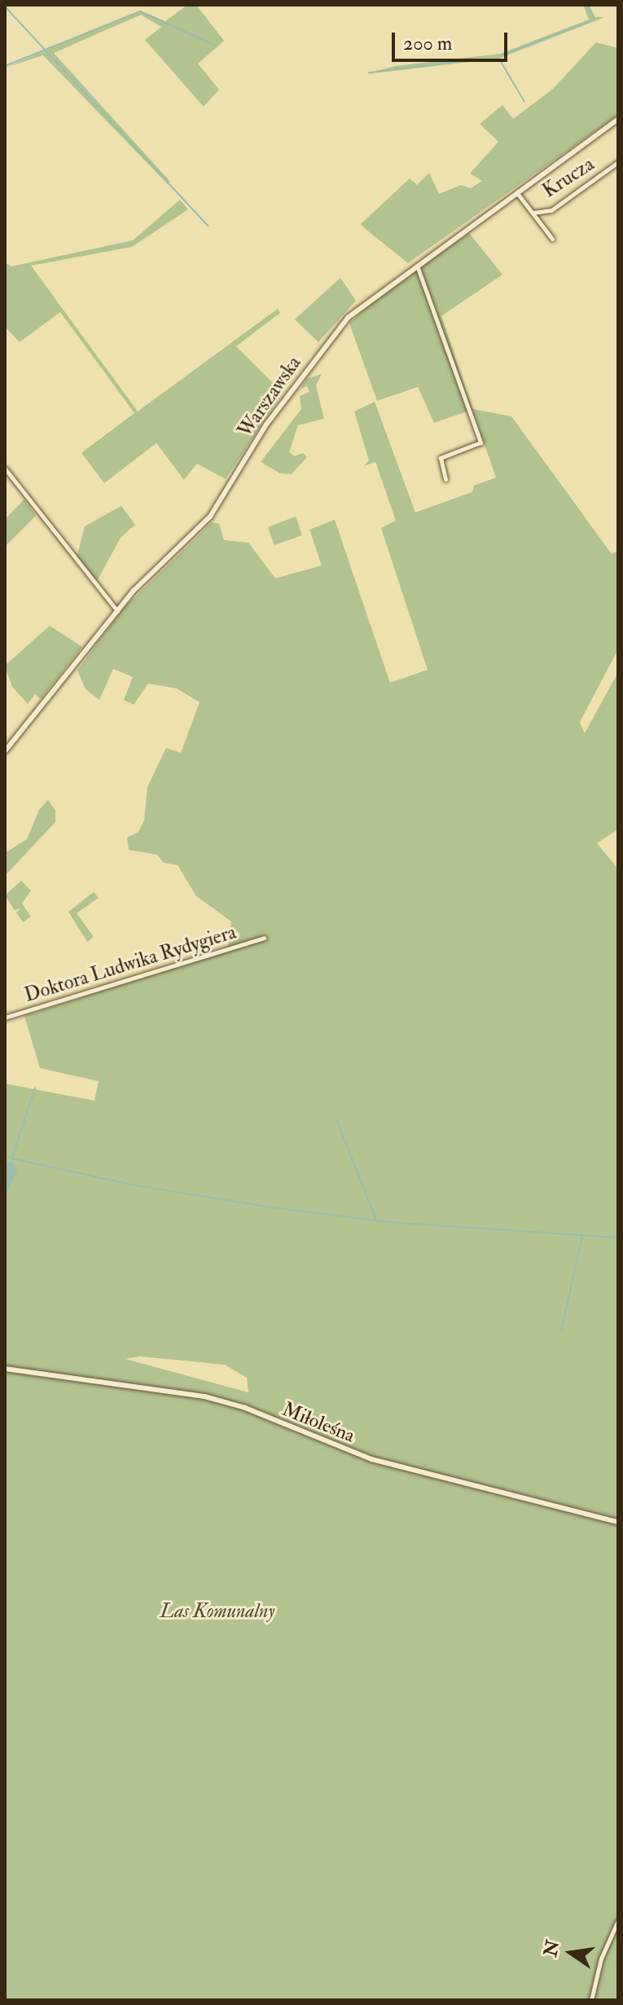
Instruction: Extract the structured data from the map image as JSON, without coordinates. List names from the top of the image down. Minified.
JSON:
{"streets":{"main road":["Warszawska","Miłoleśna"],"street":["Krucza","Doktora Ludwika Rydygiera"]},"crossings":[["Krucza","Warszawska"]],"parks":["Las Komunalny"],"scale_bar":"200 m","north":"left"}
